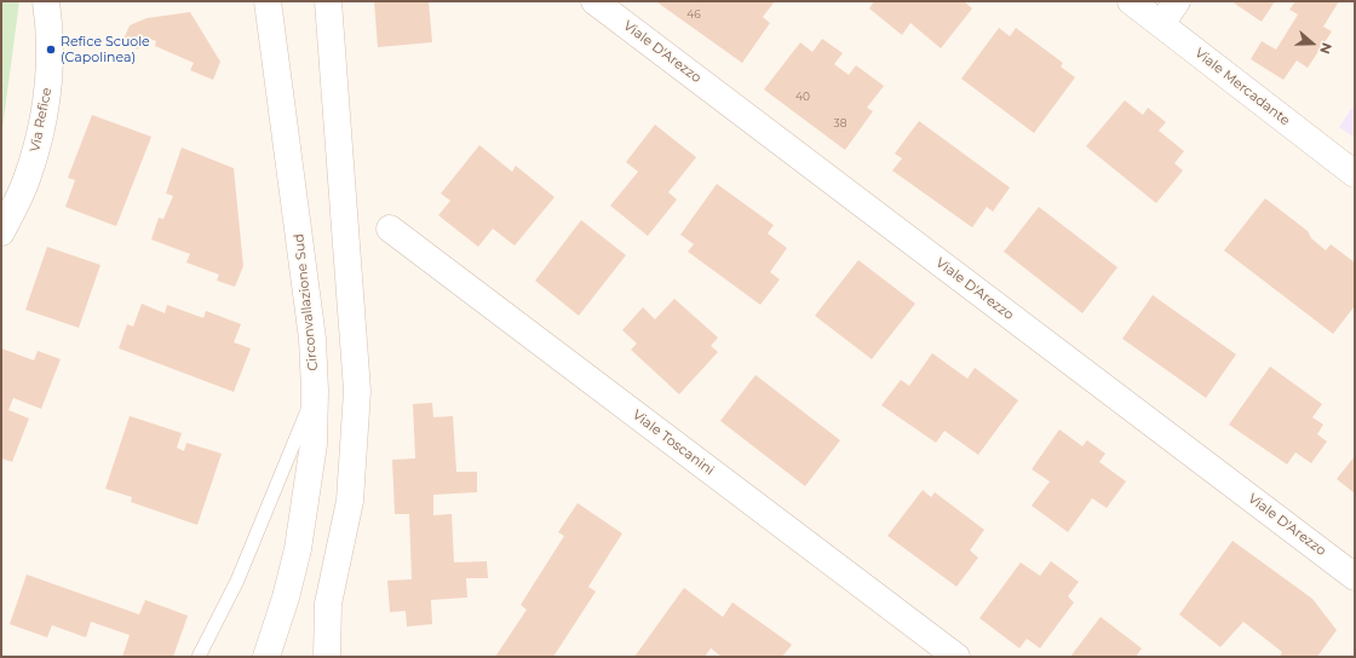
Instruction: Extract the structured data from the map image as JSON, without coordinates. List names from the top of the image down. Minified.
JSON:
{"streets":{"street":["Viale D'Arezzo","Viale Mercadante","Via Refice","Circonvallazione Sud","Viale Toscanini"]},"places":["Refice Scuole (Capolinea)"],"house_numbers":["46","40","38"],"north":"right"}
